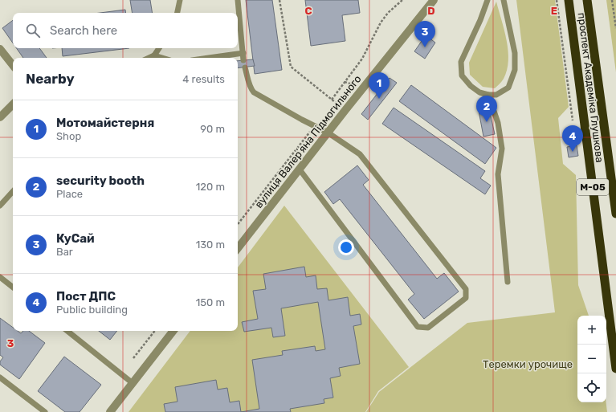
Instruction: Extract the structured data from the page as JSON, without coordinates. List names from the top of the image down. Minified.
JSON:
{"streets":{"highway":["проспект Академіка Глушкова","М-05"],"street":["вулиця Валерʼяна Підмогильного"]},"parks":["Теремки урочище"],"page":{"search":"Search here","pins":["3","1","2","4"],"heading":["Nearby","4 results"],"list":[{"mark":"1","name":"Мотомайстерня","note":"Shop","value":"90 m"},{"mark":"2","name":"security booth","note":"Place","value":"120 m"},{"mark":"3","name":"КуСай","note":"Bar","value":"130 m"},{"mark":"4","name":"Пост ДПС","note":"Public building","value":"150 m"}],"map_buttons":["+","−"]},"grid":{"columns":["C","D","E"],"rows":["3"]}}
